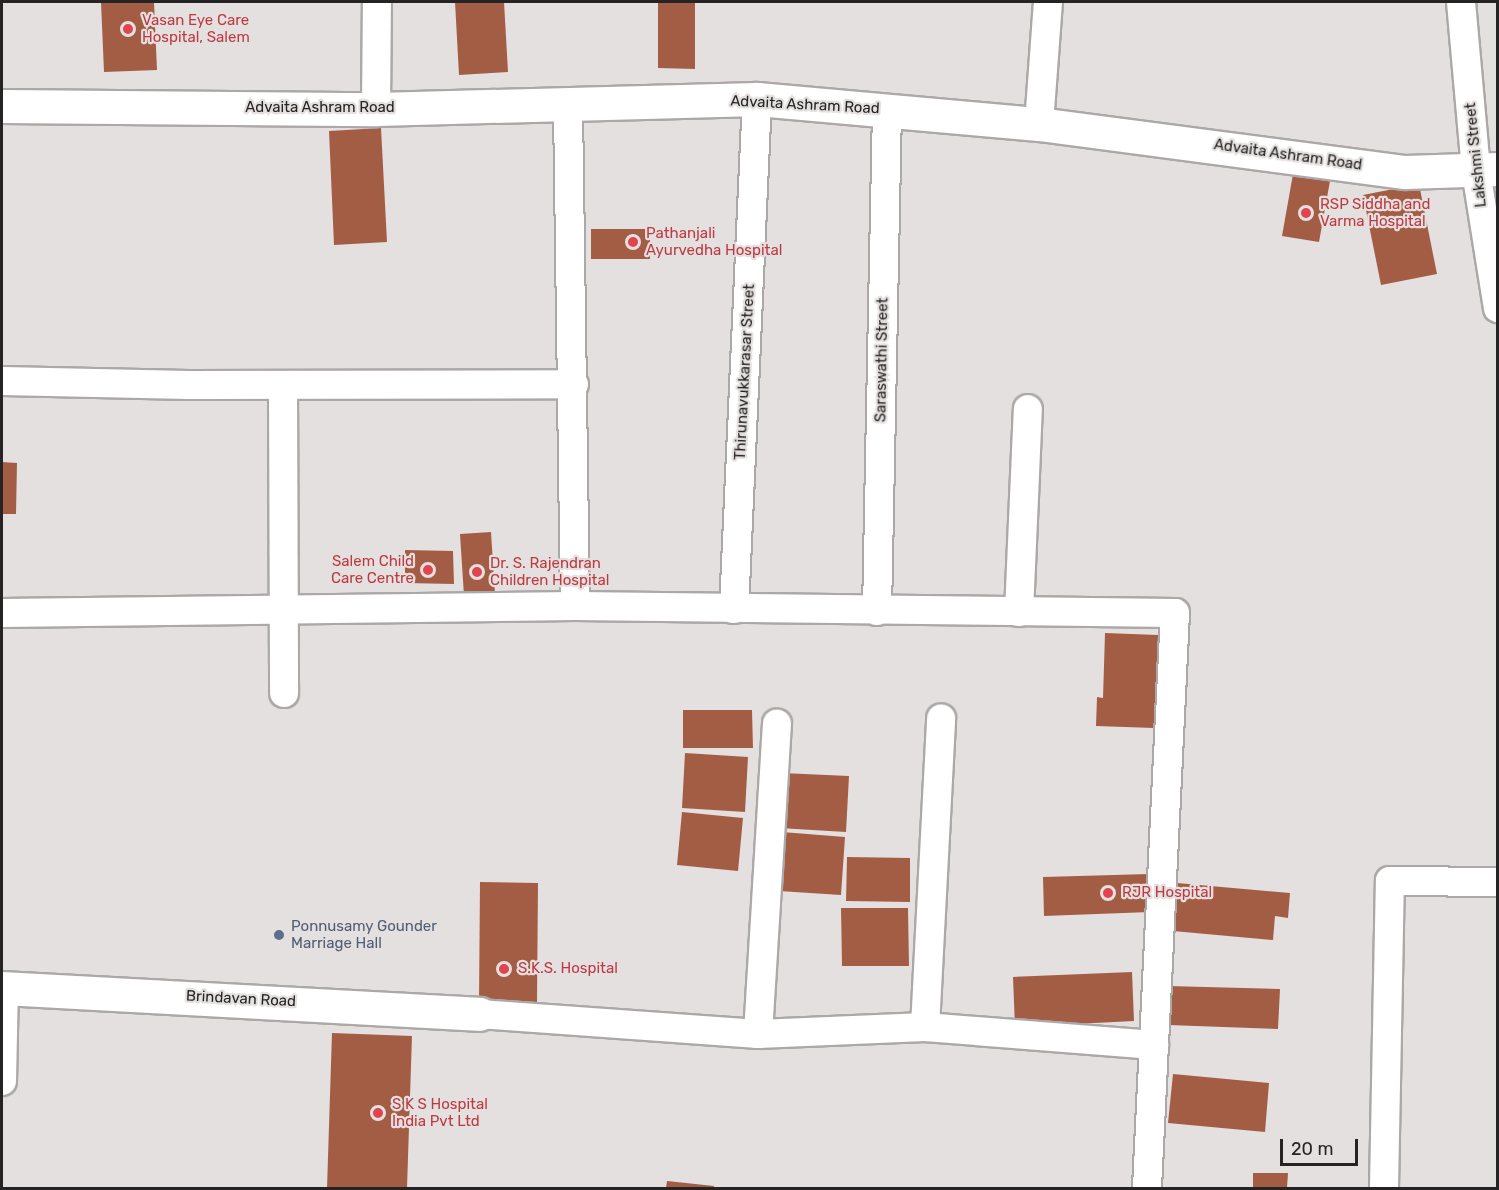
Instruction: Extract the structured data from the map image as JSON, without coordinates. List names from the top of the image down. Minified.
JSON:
{"streets":{"street":["Advaita Ashram Road","Lakshmi Street","Saraswathi Street","Thirunavukkarasar Street","Brindavan Road"]},"crossings":[["Advaita Ashram Road","Lakshmi Street"],["Advaita Ashram Road","Saraswathi Street"],["Advaita Ashram Road","Thirunavukkarasar Street"]],"places":["Vasan Eye Care Hospital, Salem","RSP Siddha and Varma Hospital","Pathanjali Ayurvedha Hospital","Salem Child Care Centre","Dr. S. Rajendran Children Hospital","RJR Hospital","Ponnusamy Gounder Marriage Hall","S.K.S. Hospital","S K S Hospital India Pvt Ltd"],"scale_bar":"20 m"}
